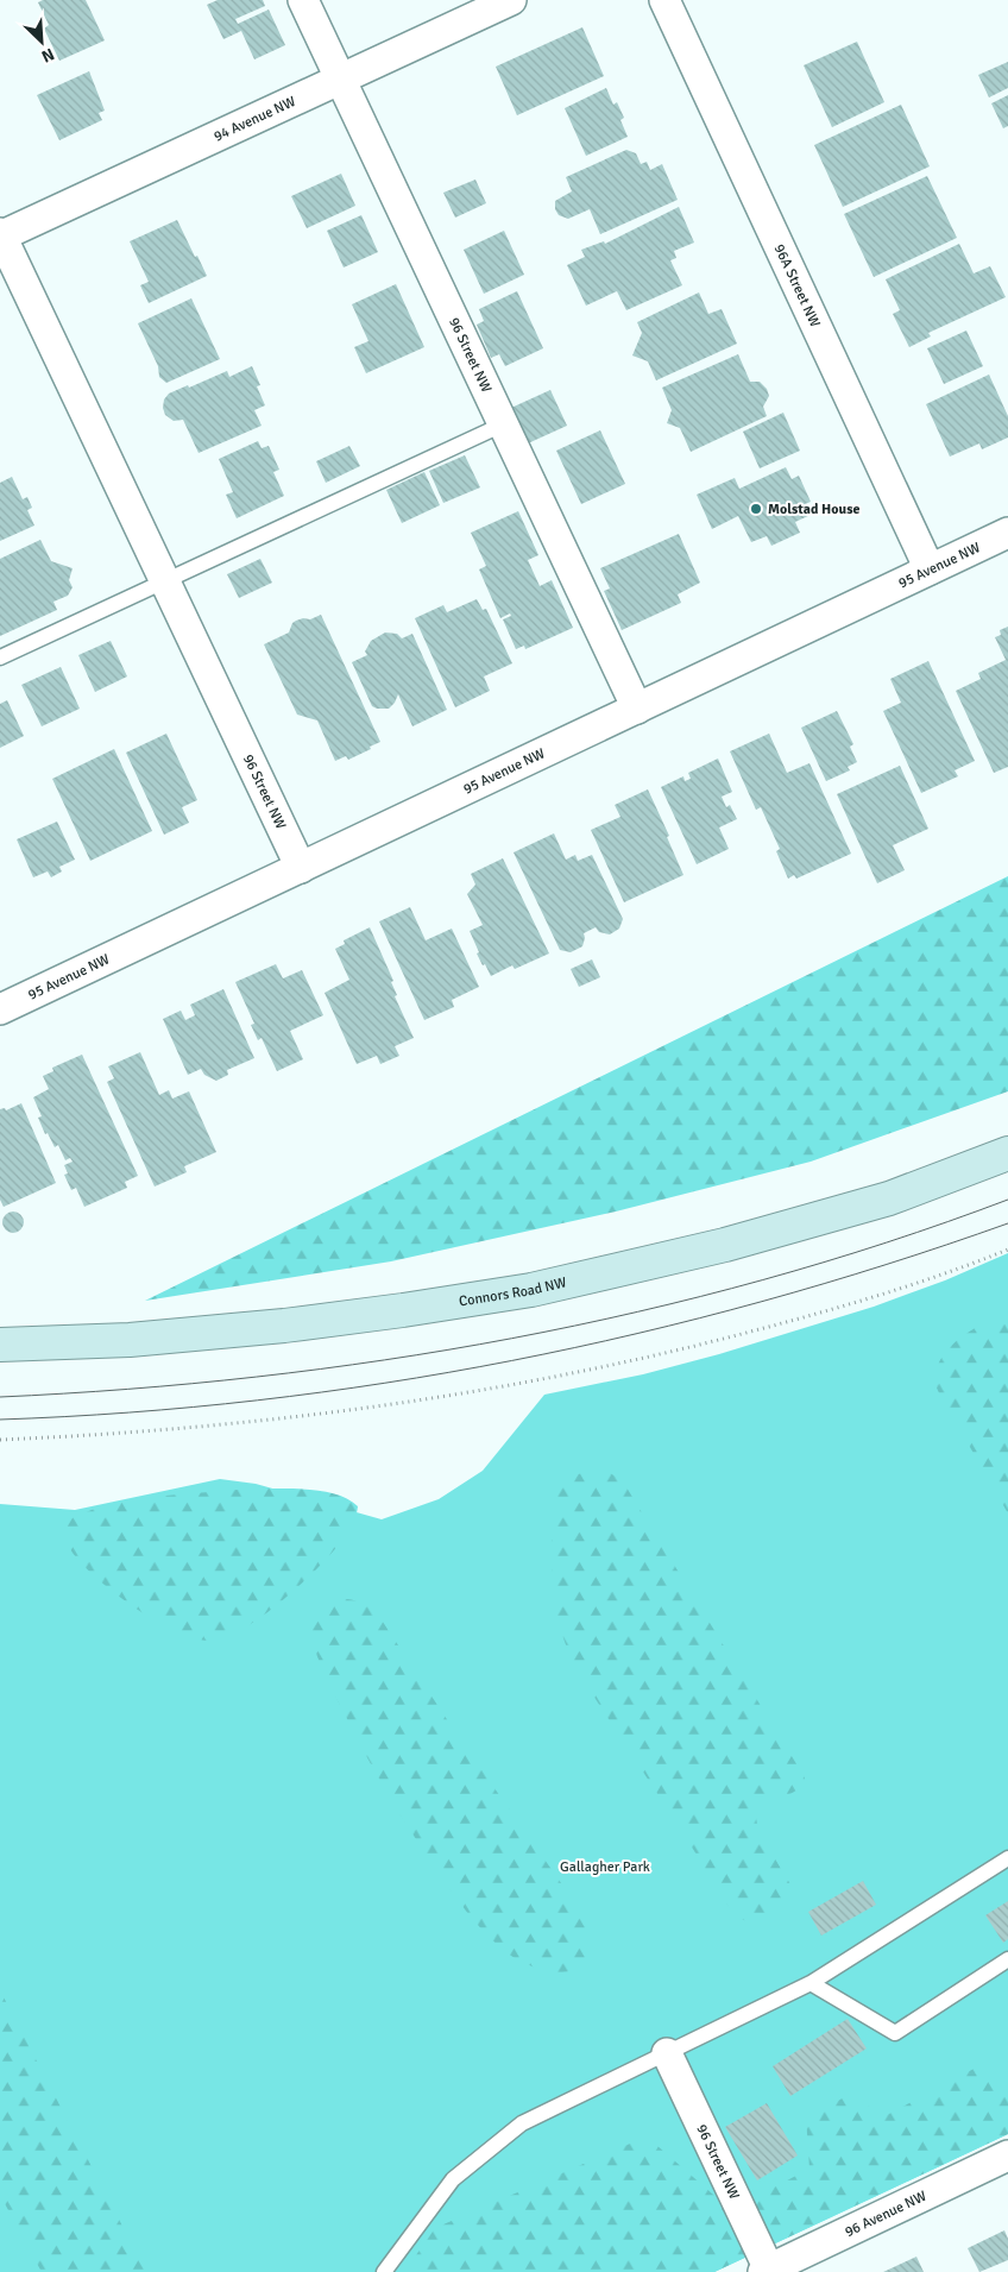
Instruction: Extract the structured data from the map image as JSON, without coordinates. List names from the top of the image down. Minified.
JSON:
{"streets":{"main road":["Connors Road NW"],"street":["94 Avenue NW","96A Street NW","96 Street NW","95 Avenue NW","96 Avenue NW"]},"crossings":[["94 Avenue NW","96 Street NW"],["96A Street NW","95 Avenue NW"],["96 Street NW","95 Avenue NW"],["96 Street NW","96 Avenue NW"]],"parks":["Gallagher Park"],"places":["Molstad House"],"north":"bottom right"}
